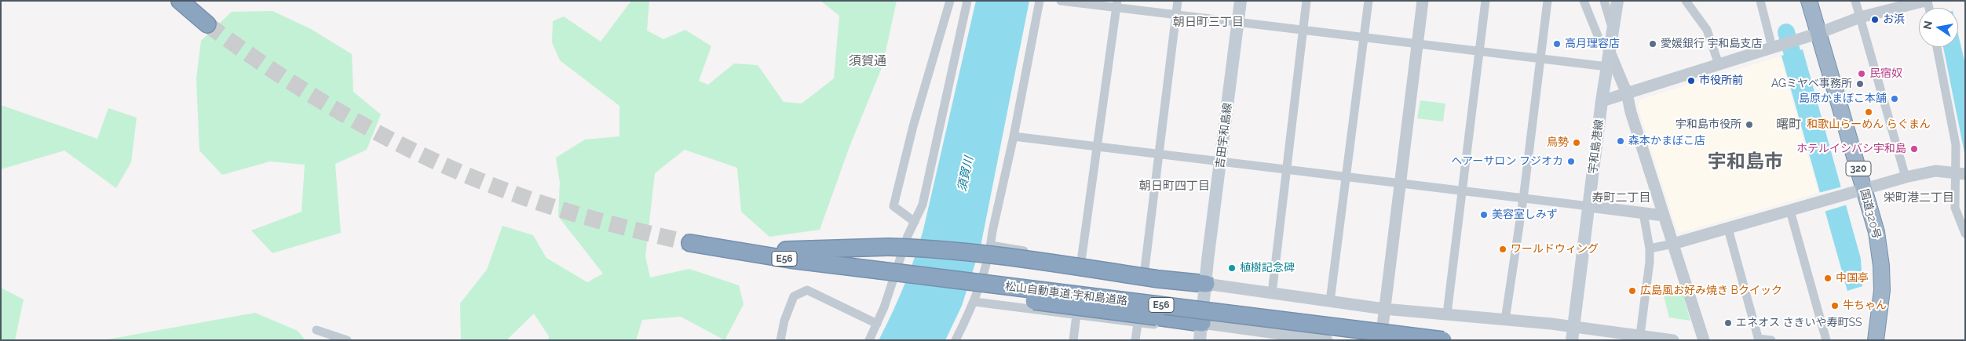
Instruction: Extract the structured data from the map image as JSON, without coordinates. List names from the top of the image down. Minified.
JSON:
{"streets":{"highway":["320","国道320号","E56","松山自動車道;宇和島道路"],"main road":["吉田宇和島線","宇和島港線"]},"crossings":[["E56","松山自動車道;宇和島道路"]],"districts":["朝日町三丁目","須賀通","曙町","宇和島市","朝日町四丁目","寿町二丁目","栄町港二丁目"],"water":["須賀川"],"places":["お浜","高月理容店","愛媛銀行 宇和島支店","民宿奴","市役所前","AGミヤベ事務所","島原かまぼこ本舗","和歌山らーめん らぐまん","宇和島市役所","森本かまぼこ店","鳥勢","ホテルイシバシ宇和島","ヘアーサロン フジオカ","美容室しみず","ワールドウィング","植樹記念碑","中国亭","広島風お好み焼き Bクイック","牛ちゃん","エネオス さきいや寿町SS"],"north":"left"}
